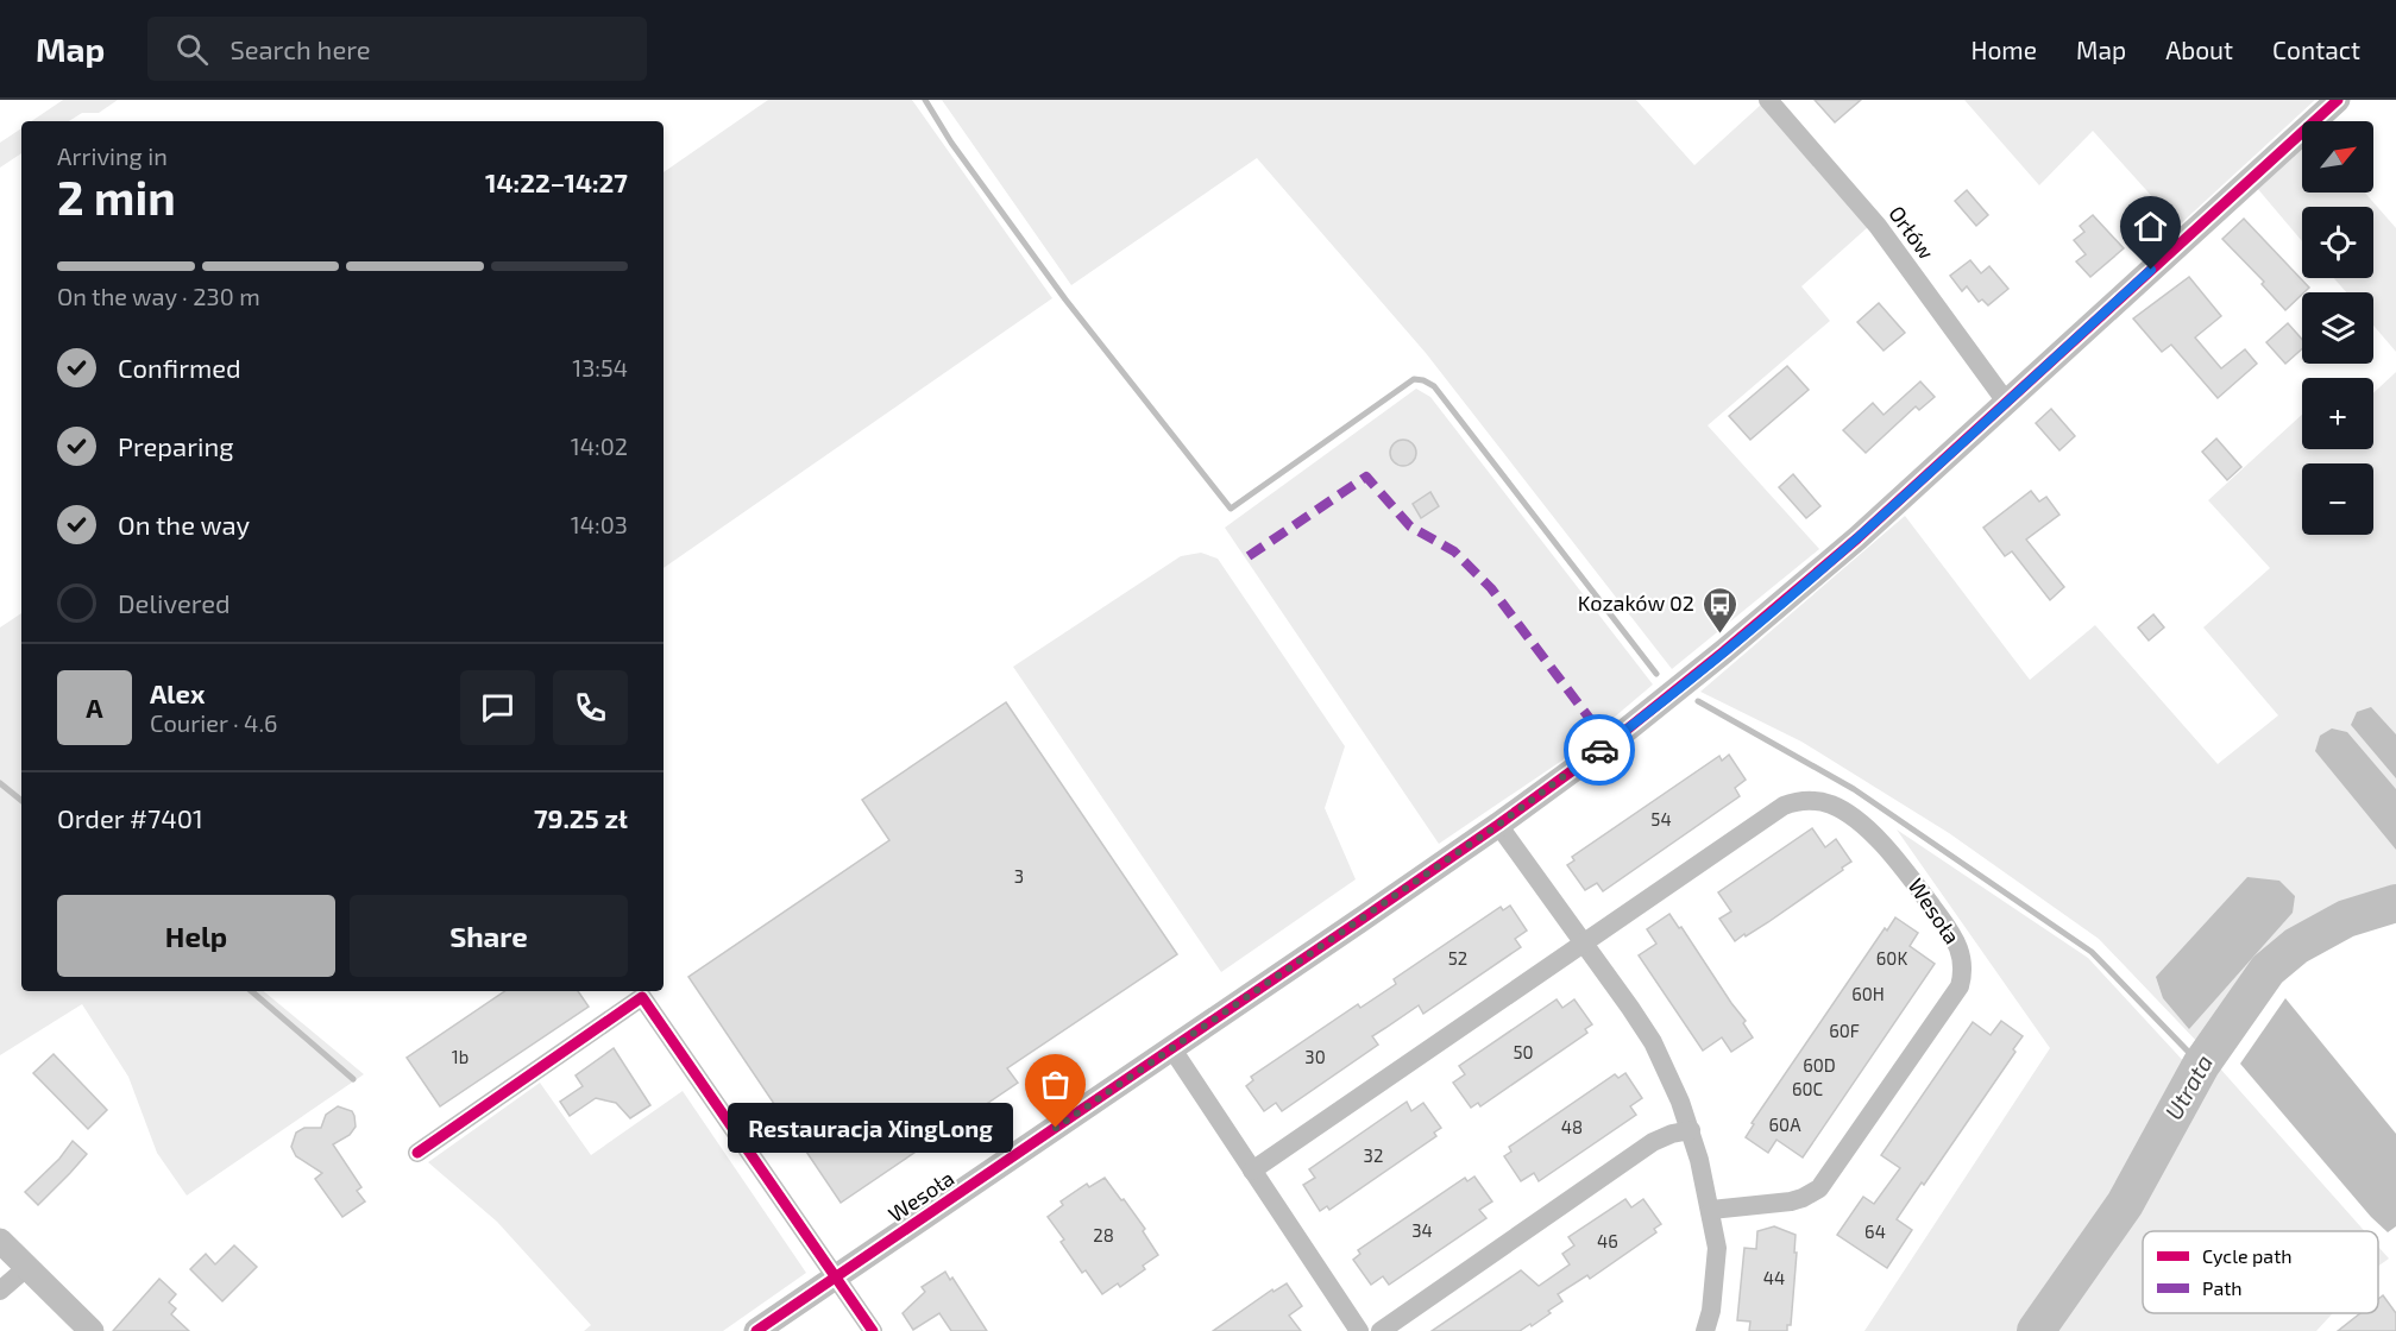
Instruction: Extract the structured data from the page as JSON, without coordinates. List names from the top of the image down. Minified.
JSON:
{"streets":{"street":["Orłów","Wesoła"]},"crossings":[["Orłów","Wesoła"]],"water":["Utrata"],"places":{"bus stop":["Kozaków 02"],"other":["Restauracja XingLong"]},"house_numbers":["54","3","52","60K","60H","60F","50","1b","30","60D","60C","60A","48","32","34","64","28","46","44"],"legend":["Cycle path","Path"],"north":"top right","page":{"header":"Map","search":"Search here","nav":["Home","Map","About","Contact"],"map_buttons":["+","−"],"heading":["2 min","Arriving in","14:22–14:27"],"panel":["Alex","Courier · 4.6","Order #7401","79.25 zł"],"bar":"On the way · 230 m","list":[["Confirmed","13:54"],["Preparing","14:02"],["On the way","14:03"],"Delivered"],"round":"A","buttons":["Help","Share"],"bubble":"Restauracja XingLong"}}
